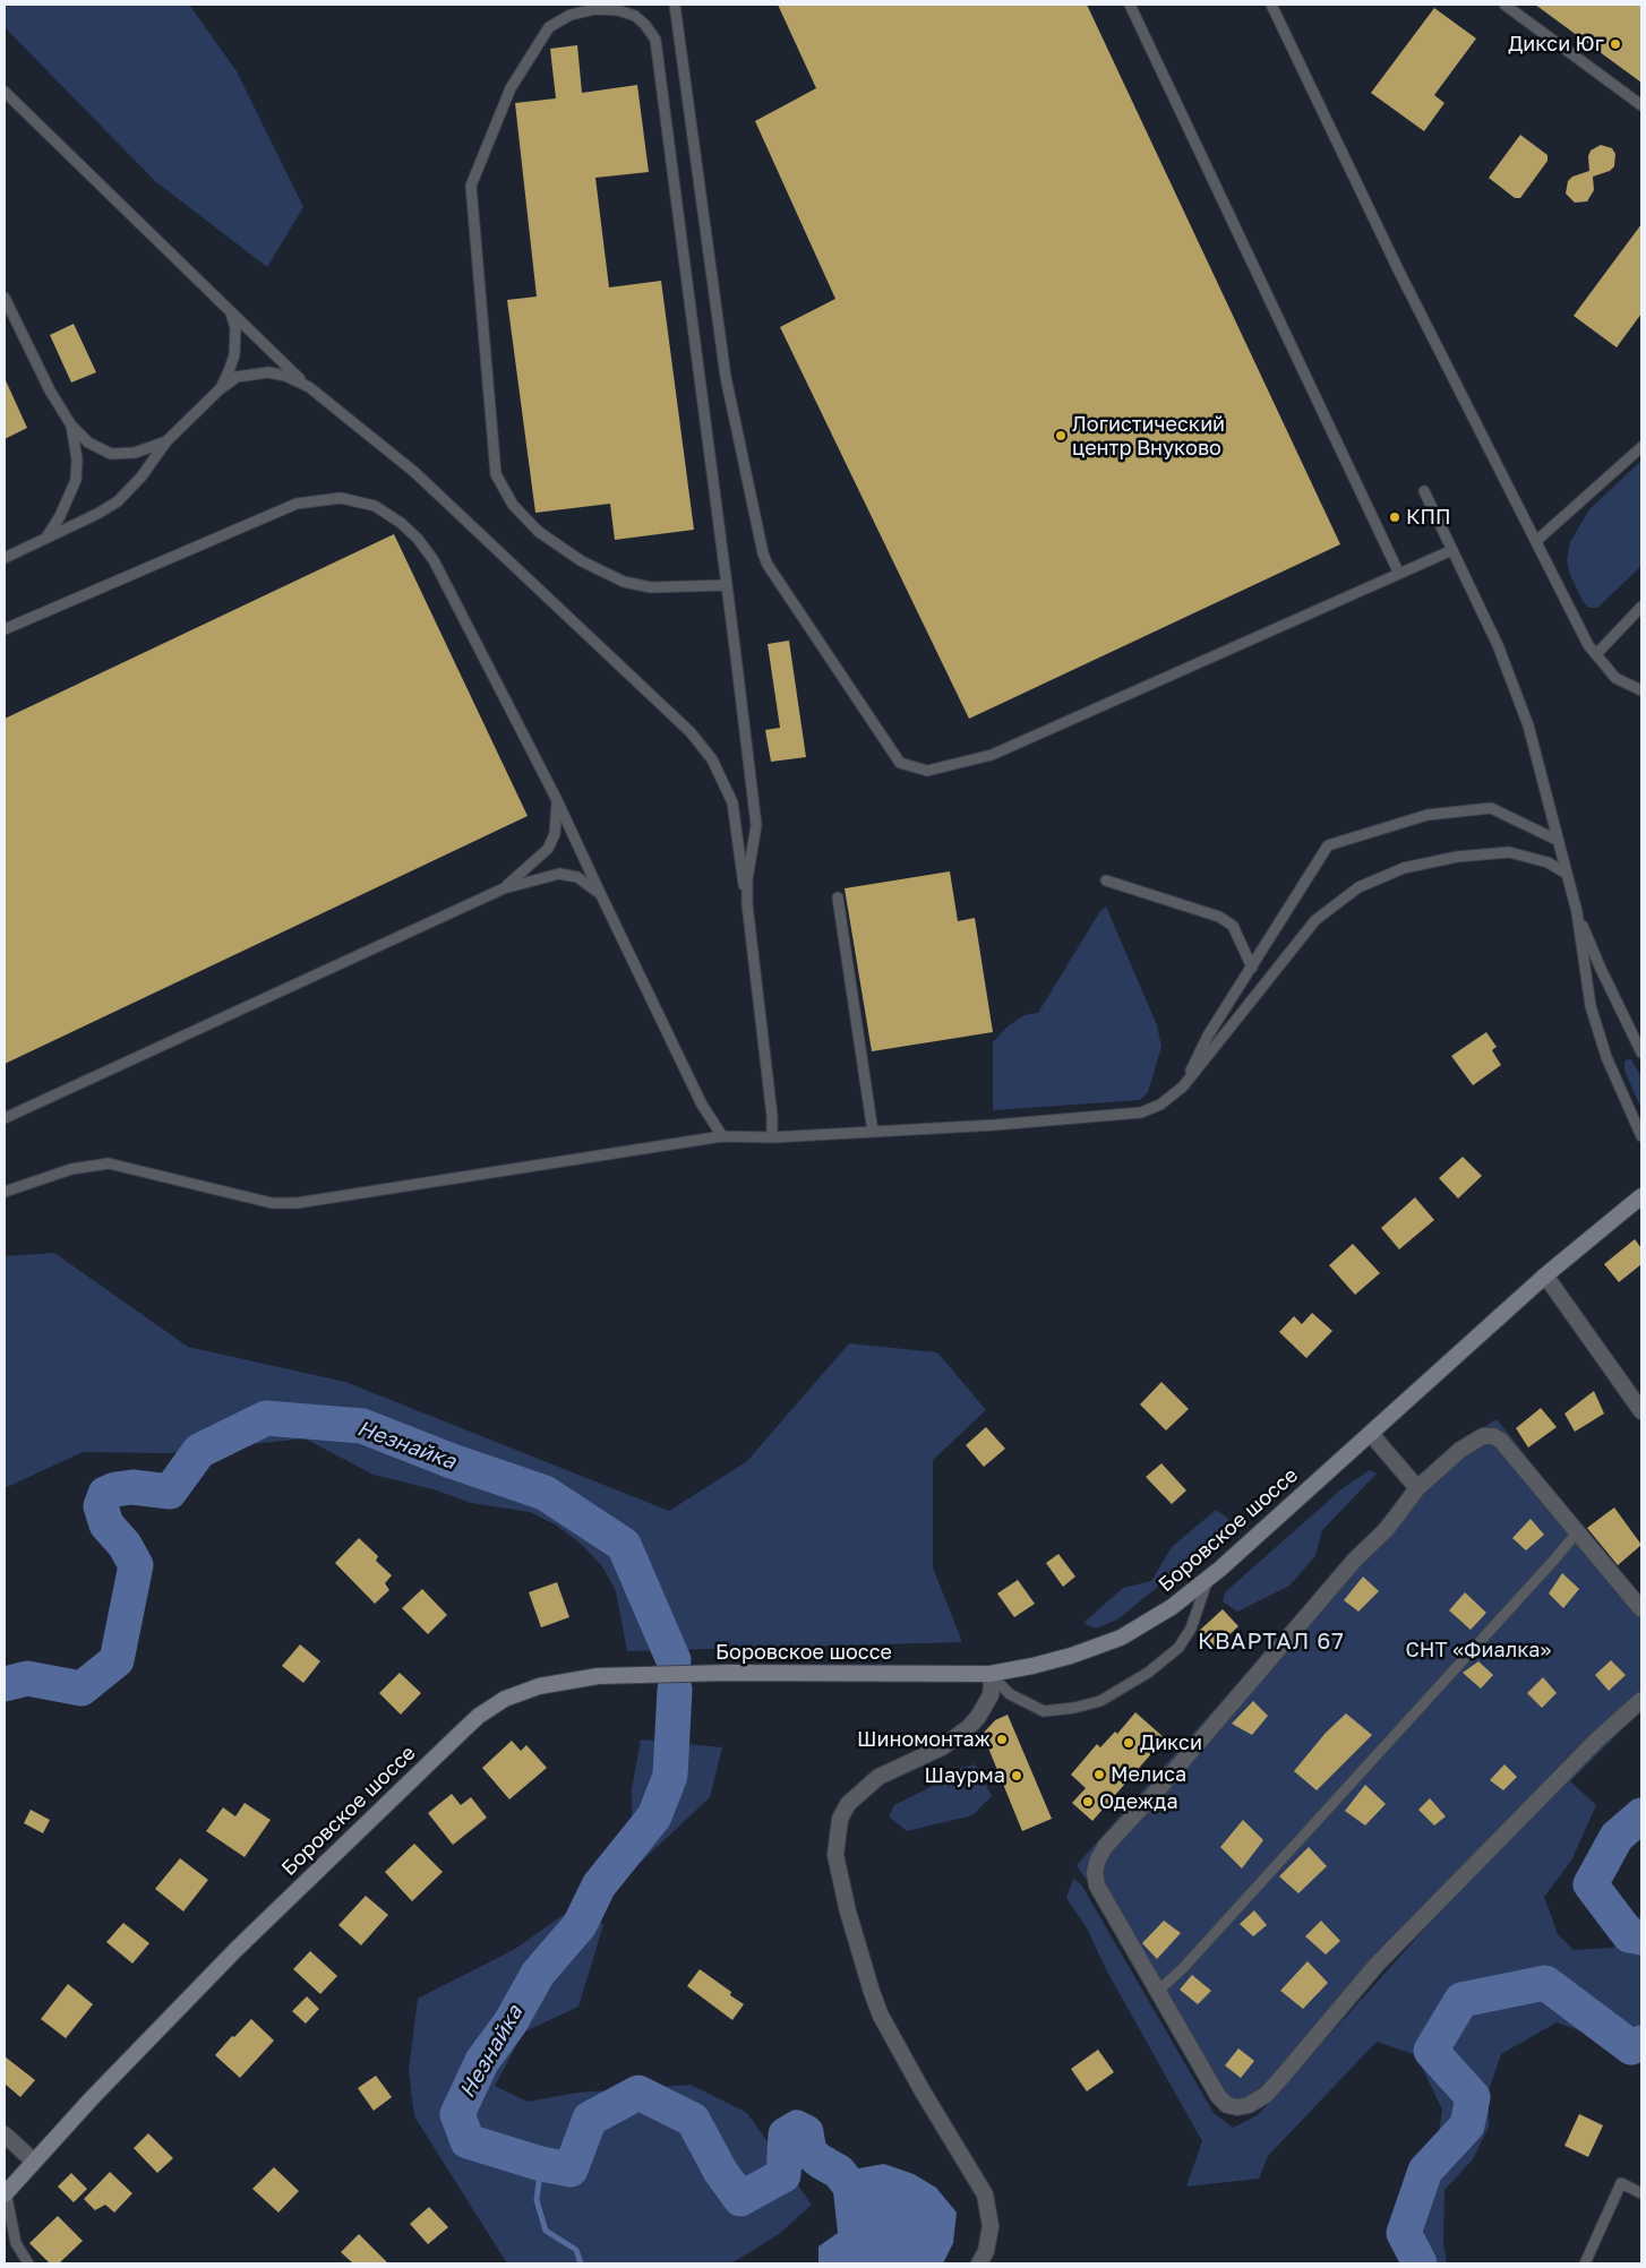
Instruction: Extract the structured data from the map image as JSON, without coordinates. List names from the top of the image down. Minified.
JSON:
{"streets":{"main road":["Боровское шоссе"]},"districts":["КВАРТАЛ 67"],"water":["Незнайка"],"parks":["СНТ «Фиалка»"],"places":["Дикси Юг","Логистический центр Внуково","КПП","Шиномонтаж","Дикси","Мелиса","Шаурма","Одежда"]}
